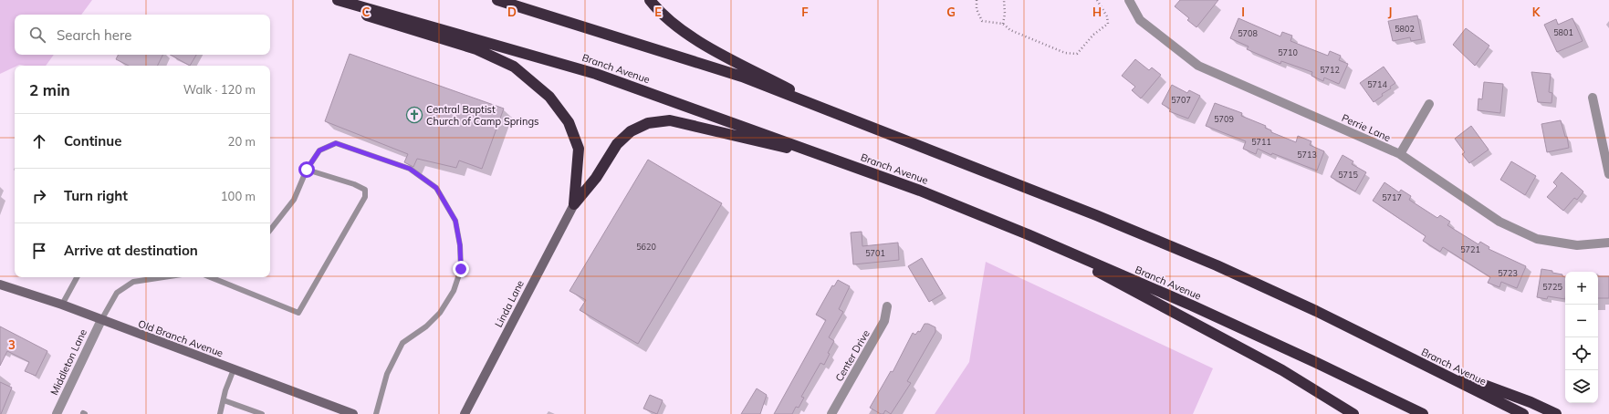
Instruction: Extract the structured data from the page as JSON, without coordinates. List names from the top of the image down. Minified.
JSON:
{"streets":{"highway":["Branch Avenue"],"street":["Perrie Lane","Linda Lane","Old Branch Avenue","Center Drive","Middleton Lane"]},"crossings":[["Old Branch Avenue","Middleton Lane"]],"places":{"church":["Central Baptist Church of Camp Springs"]},"house_numbers":["5802","5801","5708","5710","5712","5714","5707","5709","5711","5713","5715","5717","5620","5721","5701","5723","5725"],"page":{"search":"Search here","heading":["2 min","Walk · 120 m"],"list":[["Continue","20 m"],["Turn right","100 m"],"Arrive at destination"],"map_buttons":["+","−"]},"grid":{"columns":["C","D","E","F","G","H","I","J","K"],"rows":["3"]}}
